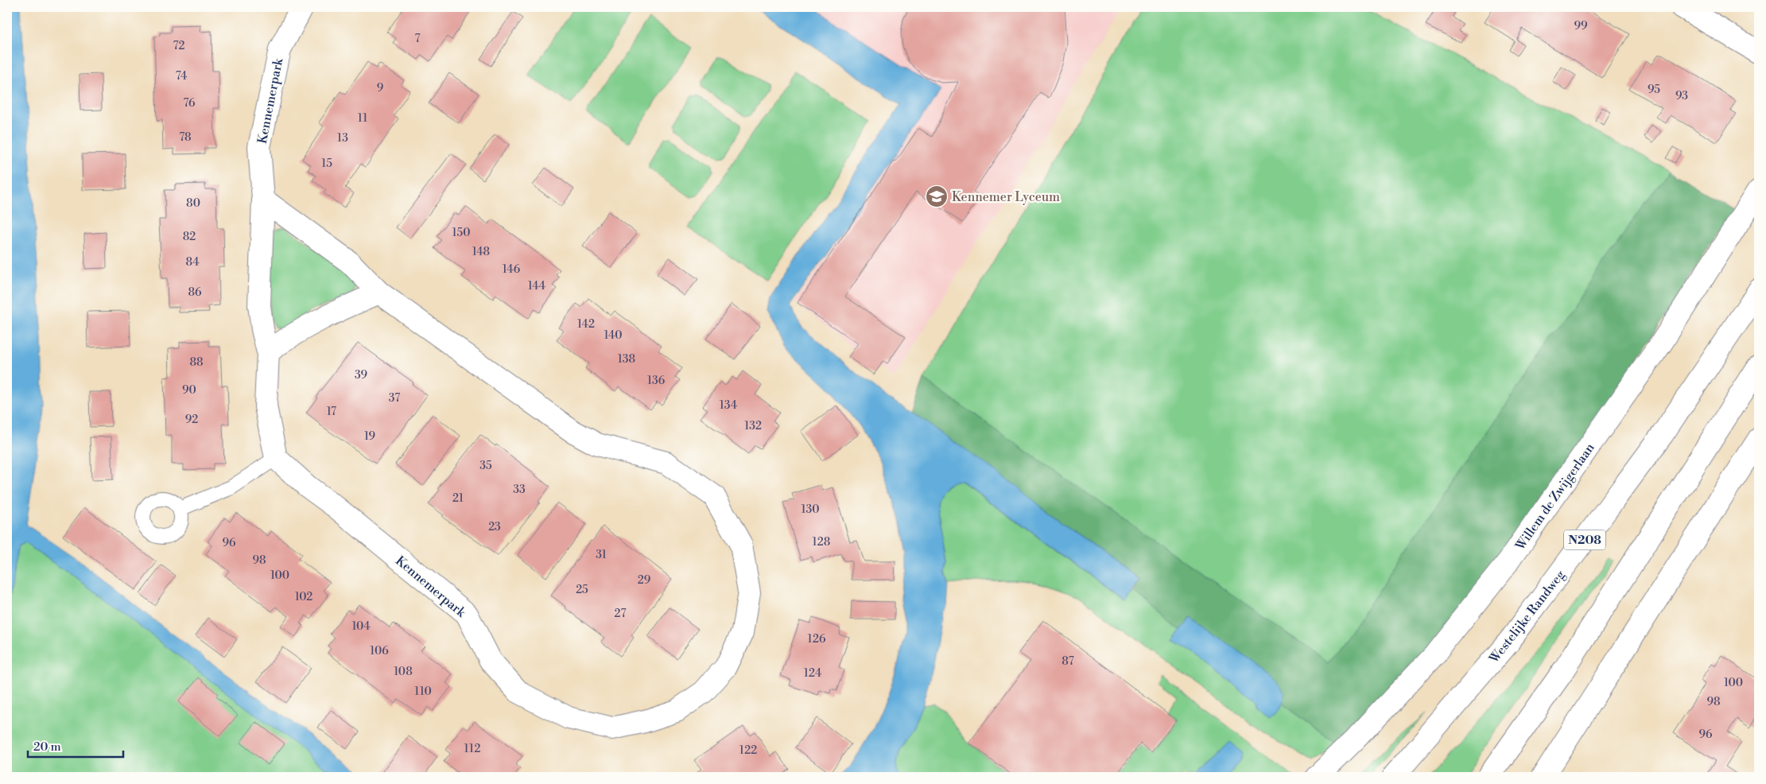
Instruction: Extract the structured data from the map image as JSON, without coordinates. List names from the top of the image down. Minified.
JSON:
{"streets":{"street":["Kennemerpark","Willem de Zwijgerlaan","N208","Westelijke Randweg"]},"places":{"school or university":["Kennemer Lyceum"]},"house_numbers":["99","7","72","74","9","95","93","76","11","78","13","15","80","150","82","148","84","146","144","86","142","140","138","88","39","136","90","37","134","17","92","132","19","35","33","21","130","23","128","96","31","98","100","29","25","102","27","104","126","106","87","108","124","100","110","98","96","112","122"],"scale_bar":"20 m"}
